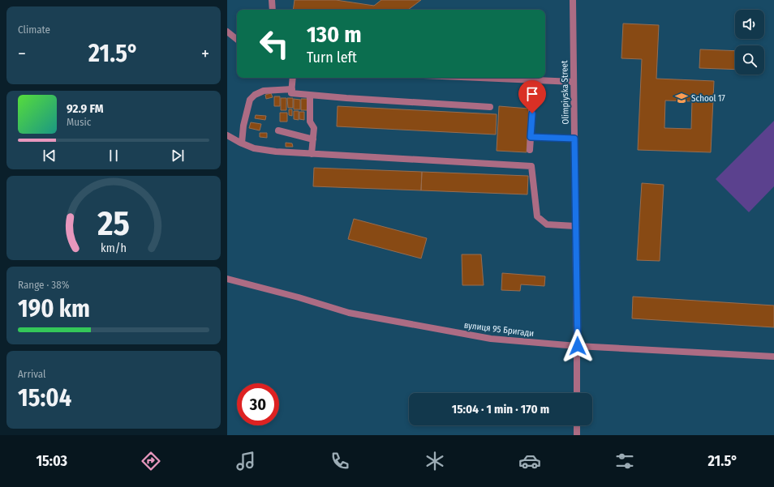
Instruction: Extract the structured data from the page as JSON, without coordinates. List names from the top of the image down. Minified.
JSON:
{"streets":{"street":["Olimpiyska Street","вулиця 95 Бригади"]},"crossings":[["Olimpiyska Street","вулиця 95 Бригади"]],"places":{"school or university":["School 17"]},"page":{"tile":["Climate",["Range · 38%","190 km"],["Arrival","15:04"]],"turn":["130 m","Turn left"],"heat":["−","21.5°","+"],"song":["92.9 FM","Music"],"limit":"30","trip":"15:04 · 1 min · 170 m","tabs":["15:03","21.5°"],"gauge":["25","km/h"]}}
